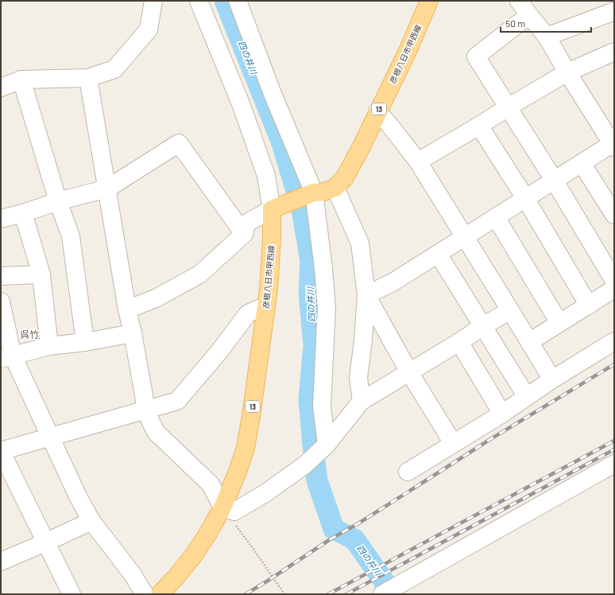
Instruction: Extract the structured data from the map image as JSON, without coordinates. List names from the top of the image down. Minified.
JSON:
{"streets":{"main road":["彦根八日市甲西線","13"]},"districts":["呉竹"],"water":["四の井川"],"scale_bar":"50 m"}
